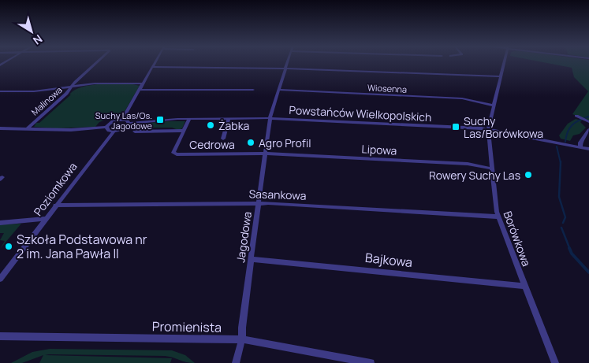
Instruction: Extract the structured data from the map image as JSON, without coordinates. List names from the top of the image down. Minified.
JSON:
{"streets":{"street":["Wiosenna","Malinowa","Powstańców Wielkopolskich","Cedrowa","Lipowa","Poziomkowa","Sasankowa","Jagodowa","Borówkowa","Bajkowa","Promienista"]},"crossings":[["Wiosenna","Jagodowa"],["Wiosenna","Borówkowa"],["Powstańców Wielkopolskich","Cedrowa"],["Powstańców Wielkopolskich","Poziomkowa"],["Powstańców Wielkopolskich","Jagodowa"],["Powstańców Wielkopolskich","Borówkowa"],["Cedrowa","Lipowa"],["Cedrowa","Jagodowa"],["Lipowa","Jagodowa"],["Lipowa","Borówkowa"],["Poziomkowa","Sasankowa"],["Sasankowa","Jagodowa"],["Sasankowa","Borówkowa"],["Jagodowa","Bajkowa"],["Jagodowa","Promienista"],["Borówkowa","Bajkowa"]],"places":{"transit":["Suchy Las/Os. Jagodowe","Suchy Las/Borówkowa"],"other":["Żabka","Agro Profil","Rowery Suchy Las","Szkoła Podstawowa nr 2 im. Jana Pawła II"]},"north":"bottom right"}
